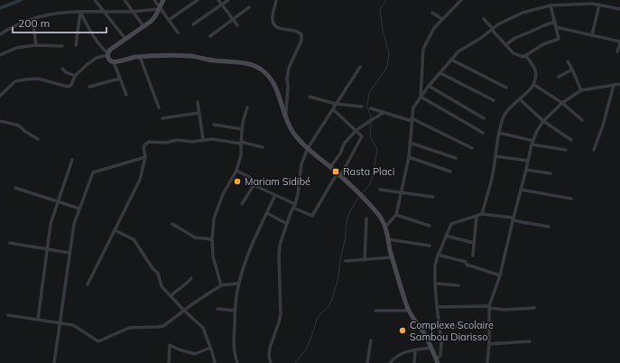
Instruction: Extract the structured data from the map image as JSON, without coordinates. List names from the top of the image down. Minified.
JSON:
{"places":{"transit":["Rasta Placi"],"other":["Mariam Sidibé","Complexe Scolaire Sambou Diarisso"]},"scale_bar":"200 m"}
